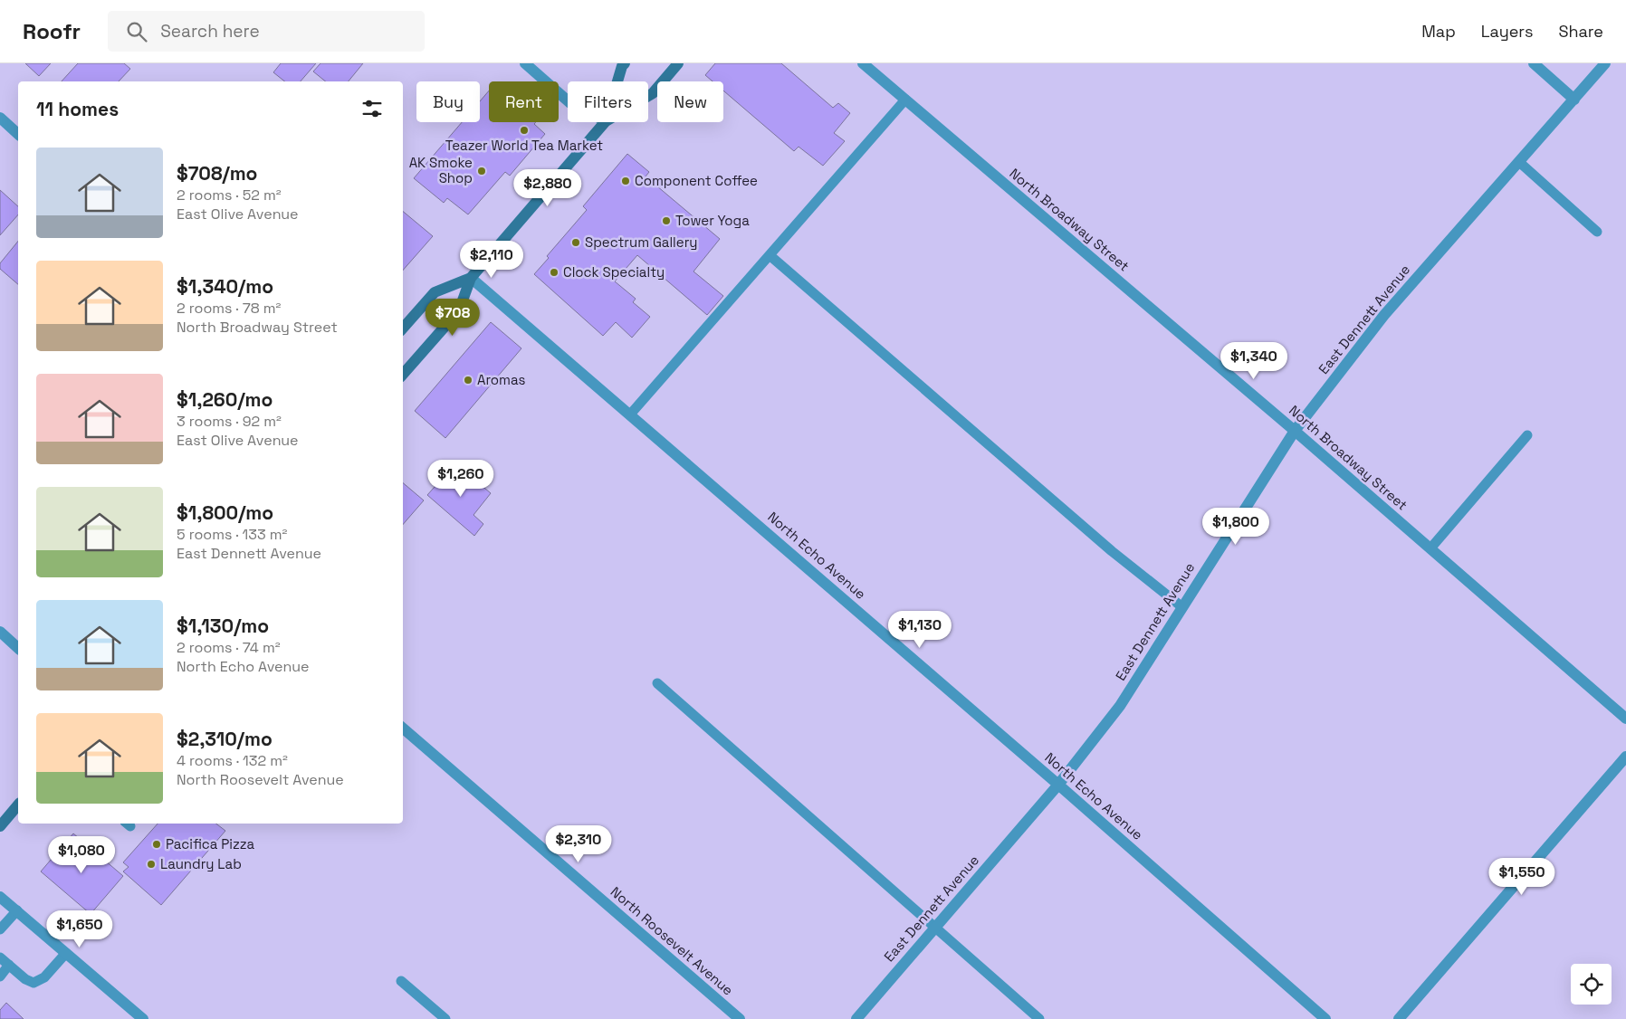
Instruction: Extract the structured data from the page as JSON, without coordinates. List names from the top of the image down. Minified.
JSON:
{"streets":{"street":["North Broadway Street","East Dennett Avenue","North Echo Avenue","North Roosevelt Avenue"]},"crossings":[["North Broadway Street","East Dennett Avenue"],["East Dennett Avenue","North Echo Avenue"]],"places":["Teazer World Tea Market","AK Smoke Shop","Component Coffee","Tower Yoga","Spectrum Gallery","Clock Specialty","Aromas","Pacifica Pizza","Laundry Lab"],"page":{"header":"Roofr","search":"Search here","nav":["Map","Layers","Share"],"chip":["Buy","Rent","Filters","New"],"heading":"11 homes","list":[{"name":"$708/mo","note":"2 rooms · 52 m² · East Olive Avenue"},{"name":"$1,340/mo","note":"2 rooms · 78 m² · North Broadway Street"},{"name":"$1,260/mo","note":"3 rooms · 92 m² · East Olive Avenue"},{"name":"$1,800/mo","note":"5 rooms · 133 m² · East Dennett Avenue"},{"name":"$1,130/mo","note":"2 rooms · 74 m² · North Echo Avenue"},{"name":"$2,310/mo","note":"4 rooms · 132 m² · North Roosevelt Avenue"}],"price":["$2,880","$2,110","$708","$1,340","$1,260","$1,800","$1,130","$2,310","$1,080","$1,550","$1,650"]}}
